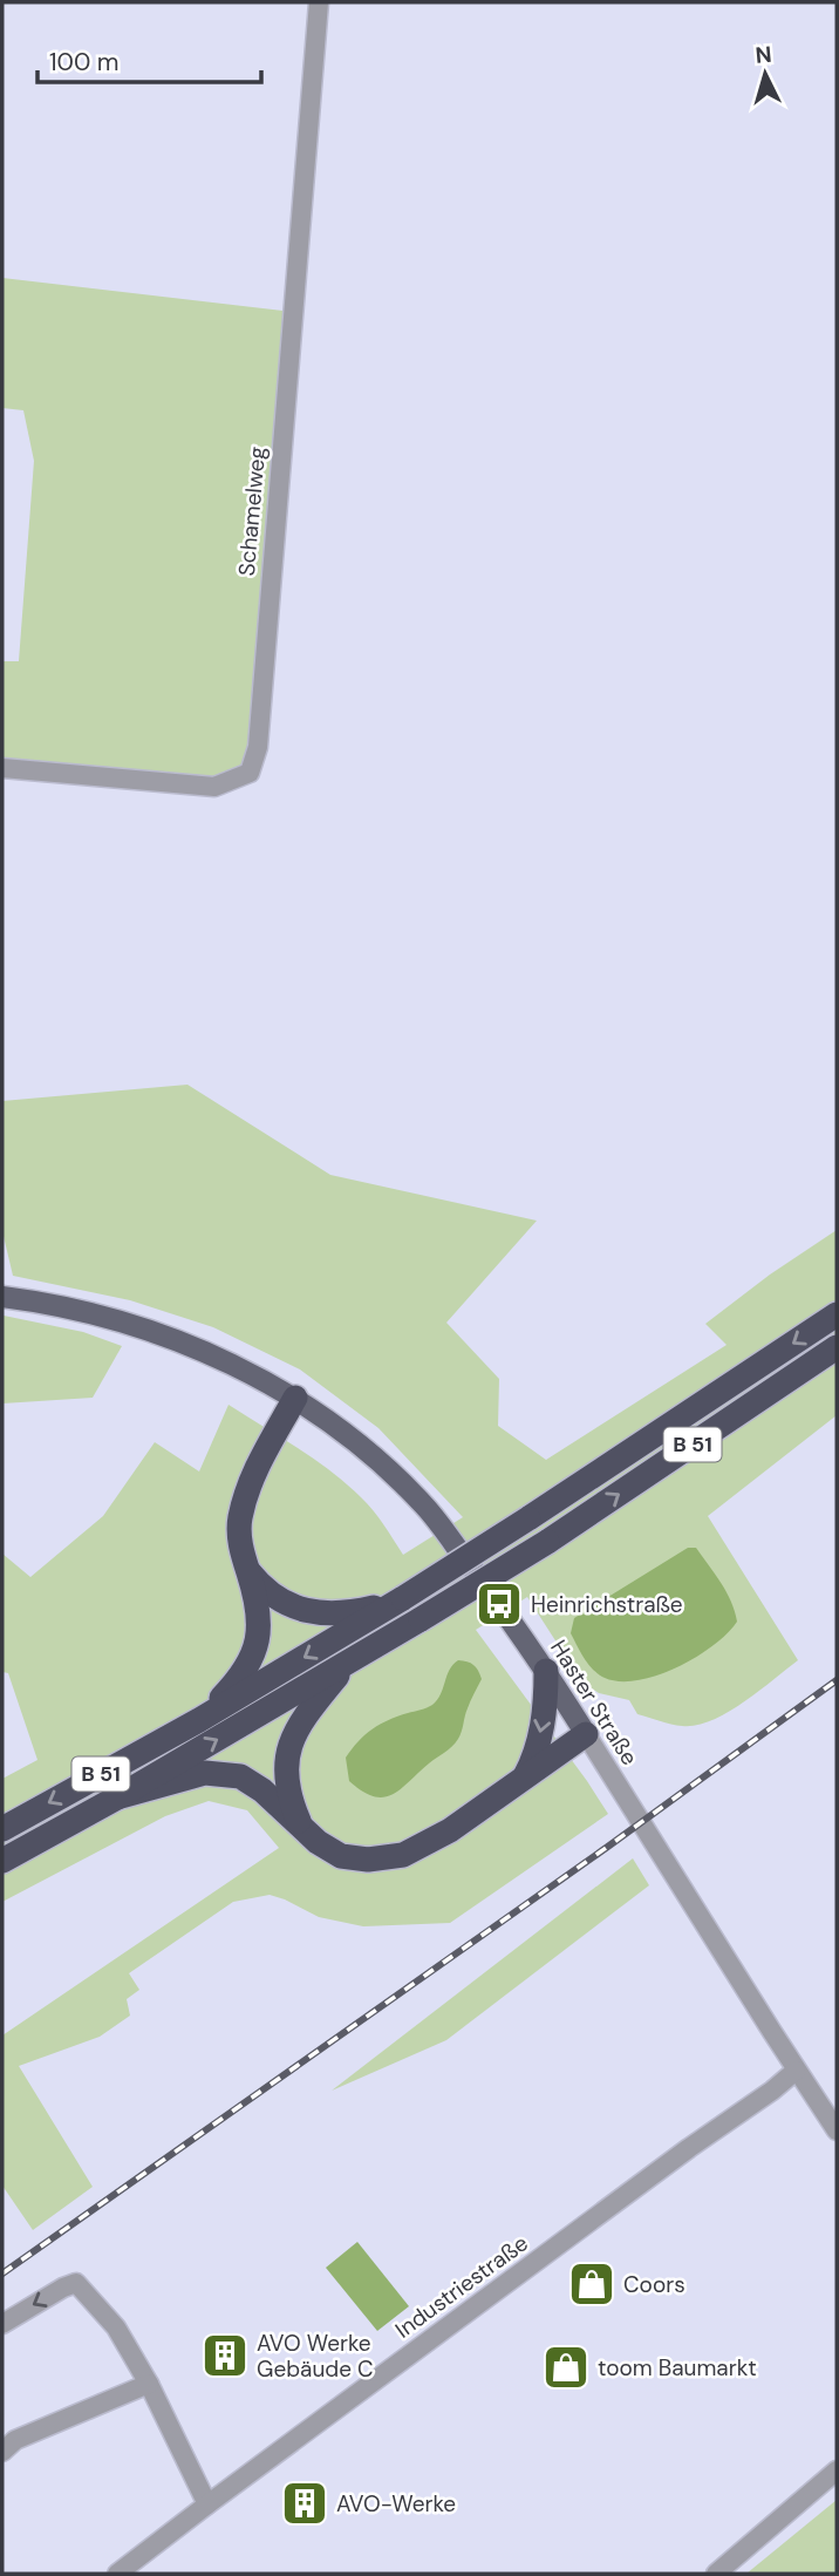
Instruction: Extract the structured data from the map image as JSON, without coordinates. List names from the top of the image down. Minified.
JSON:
{"streets":{"highway":["B 51"],"main road":["Haster Straße"],"street":["Schamelweg","Industriestraße"]},"crossings":[["Haster Straße","Industriestraße"]],"places":{"bus stop":["Heinrichstraße"],"shop":["Coors","toom Baumarkt"],"building":["AVO Werke Gebäude C","AVO-Werke"]},"scale_bar":"100 m","north":"top"}
